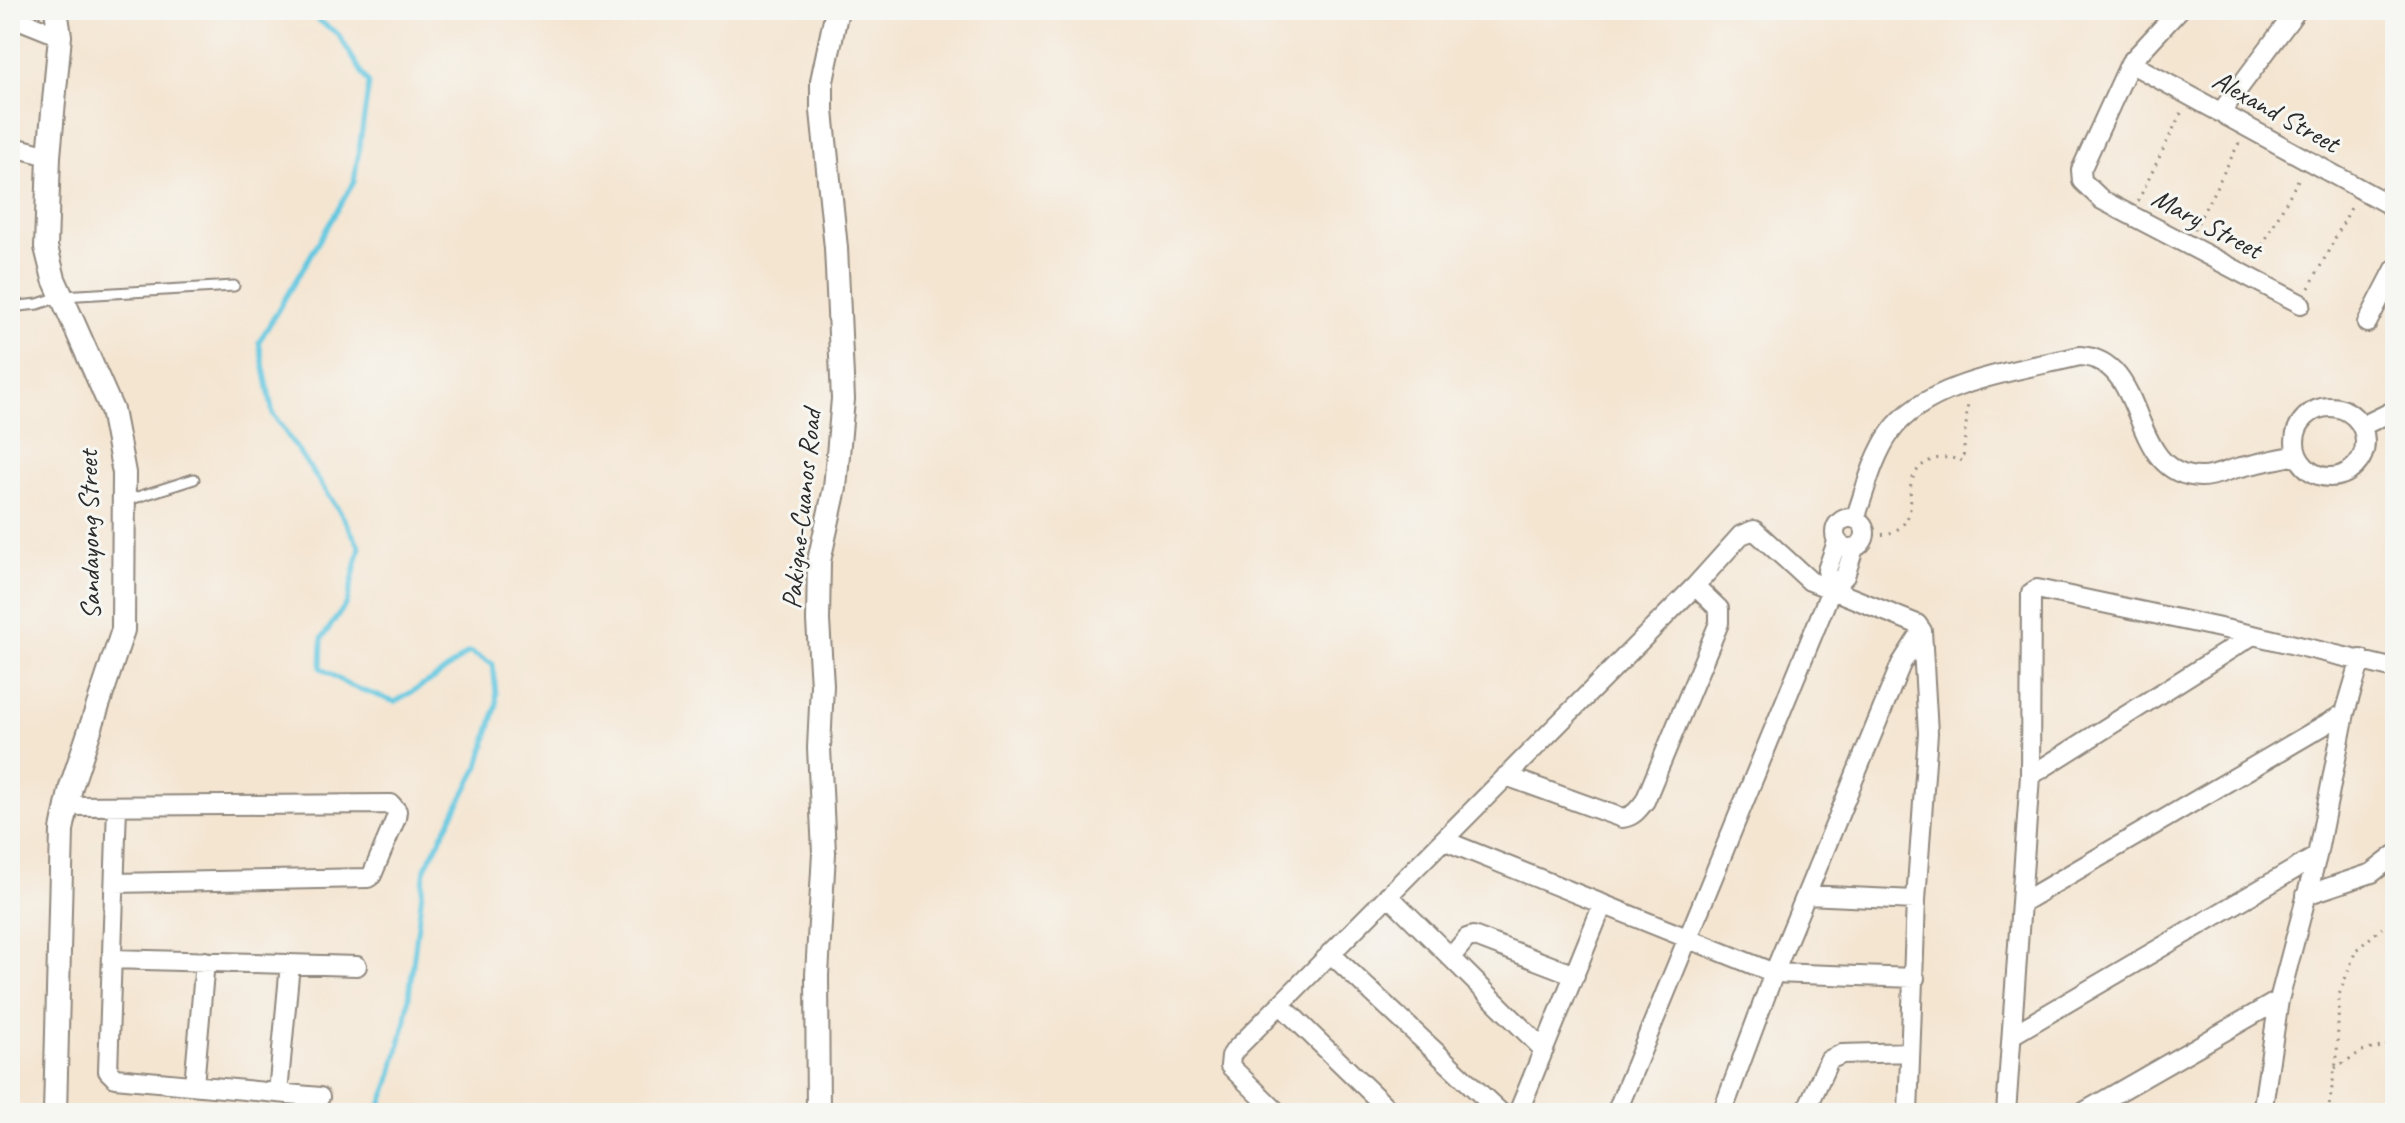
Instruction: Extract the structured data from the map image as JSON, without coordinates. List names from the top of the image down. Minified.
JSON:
{"streets":{"street":["Alexand Street","Mary Street","Pakigne-Cuanos Road","Sandayong Street"]},"crossings":[["Alexand Street","Mary Street"]]}
